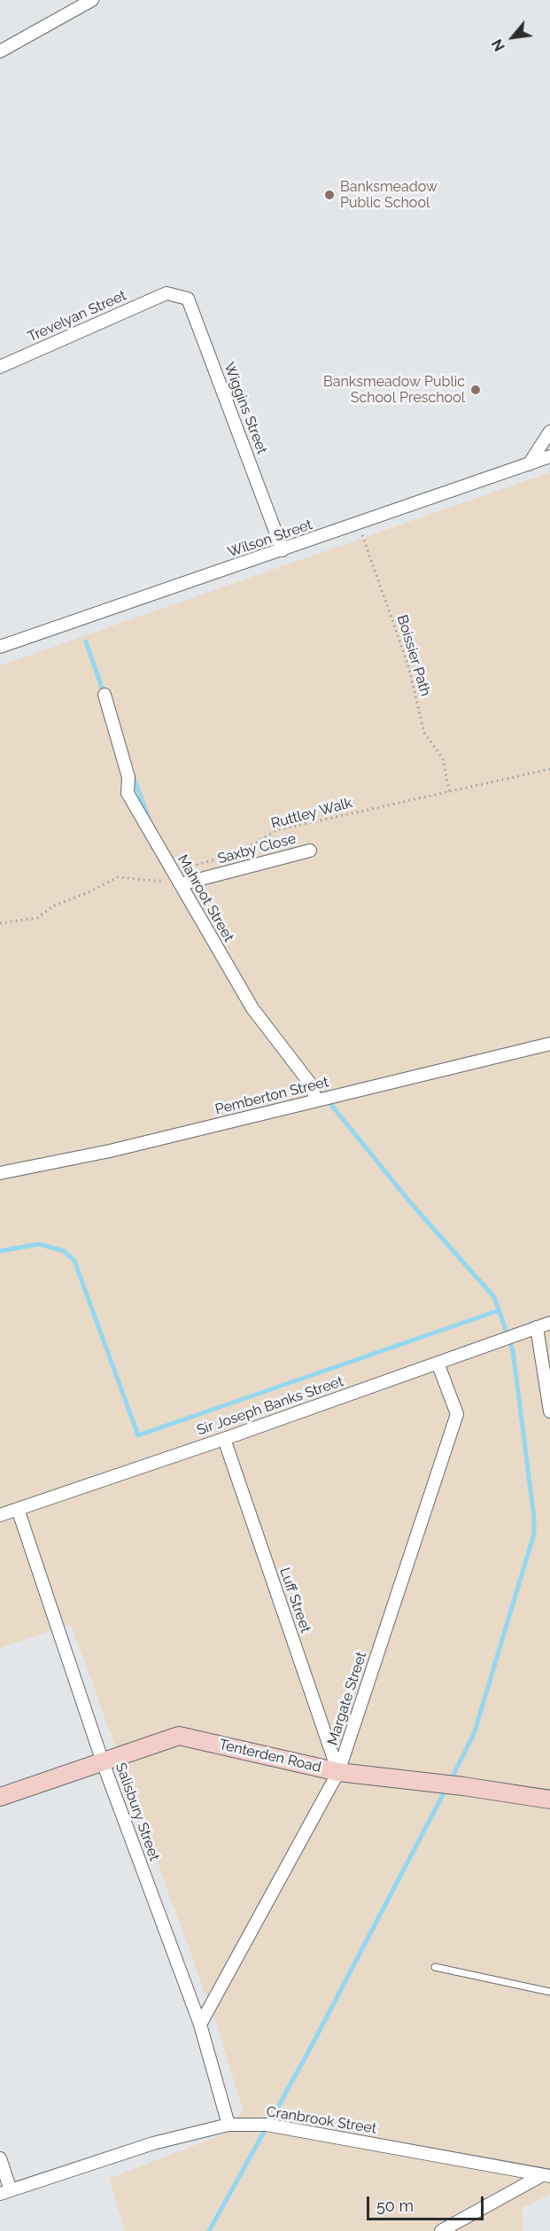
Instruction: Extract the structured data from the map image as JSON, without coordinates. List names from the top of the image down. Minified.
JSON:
{"streets":{"street":["Trevelyan Street","Wiggins Street","Wilson Street","Saxby Close","Mahroot Street","Pemberton Street","Sir Joseph Banks Street","Luff Street","Margate Street","Tenterden Road","Salisbury Street","Cranbrook Street"],"path":["Boissier Path","Ruttley Walk"]},"crossings":[["Trevelyan Street","Wiggins Street"],["Wiggins Street","Wilson Street"],["Wilson Street","Boissier Path"],["Boissier Path","Ruttley Walk"],["Ruttley Walk","Saxby Close"],["Ruttley Walk","Mahroot Street"],["Saxby Close","Mahroot Street"],["Mahroot Street","Pemberton Street"],["Sir Joseph Banks Street","Luff Street"],["Sir Joseph Banks Street","Margate Street"],["Sir Joseph Banks Street","Salisbury Street"],["Luff Street","Margate Street"],["Luff Street","Tenterden Road"],["Margate Street","Tenterden Road"],["Margate Street","Salisbury Street"],["Tenterden Road","Salisbury Street"],["Salisbury Street","Cranbrook Street"]],"places":["Banksmeadow Public School","Banksmeadow Public School Preschool"],"scale_bar":"50 m","north":"bottom left"}
